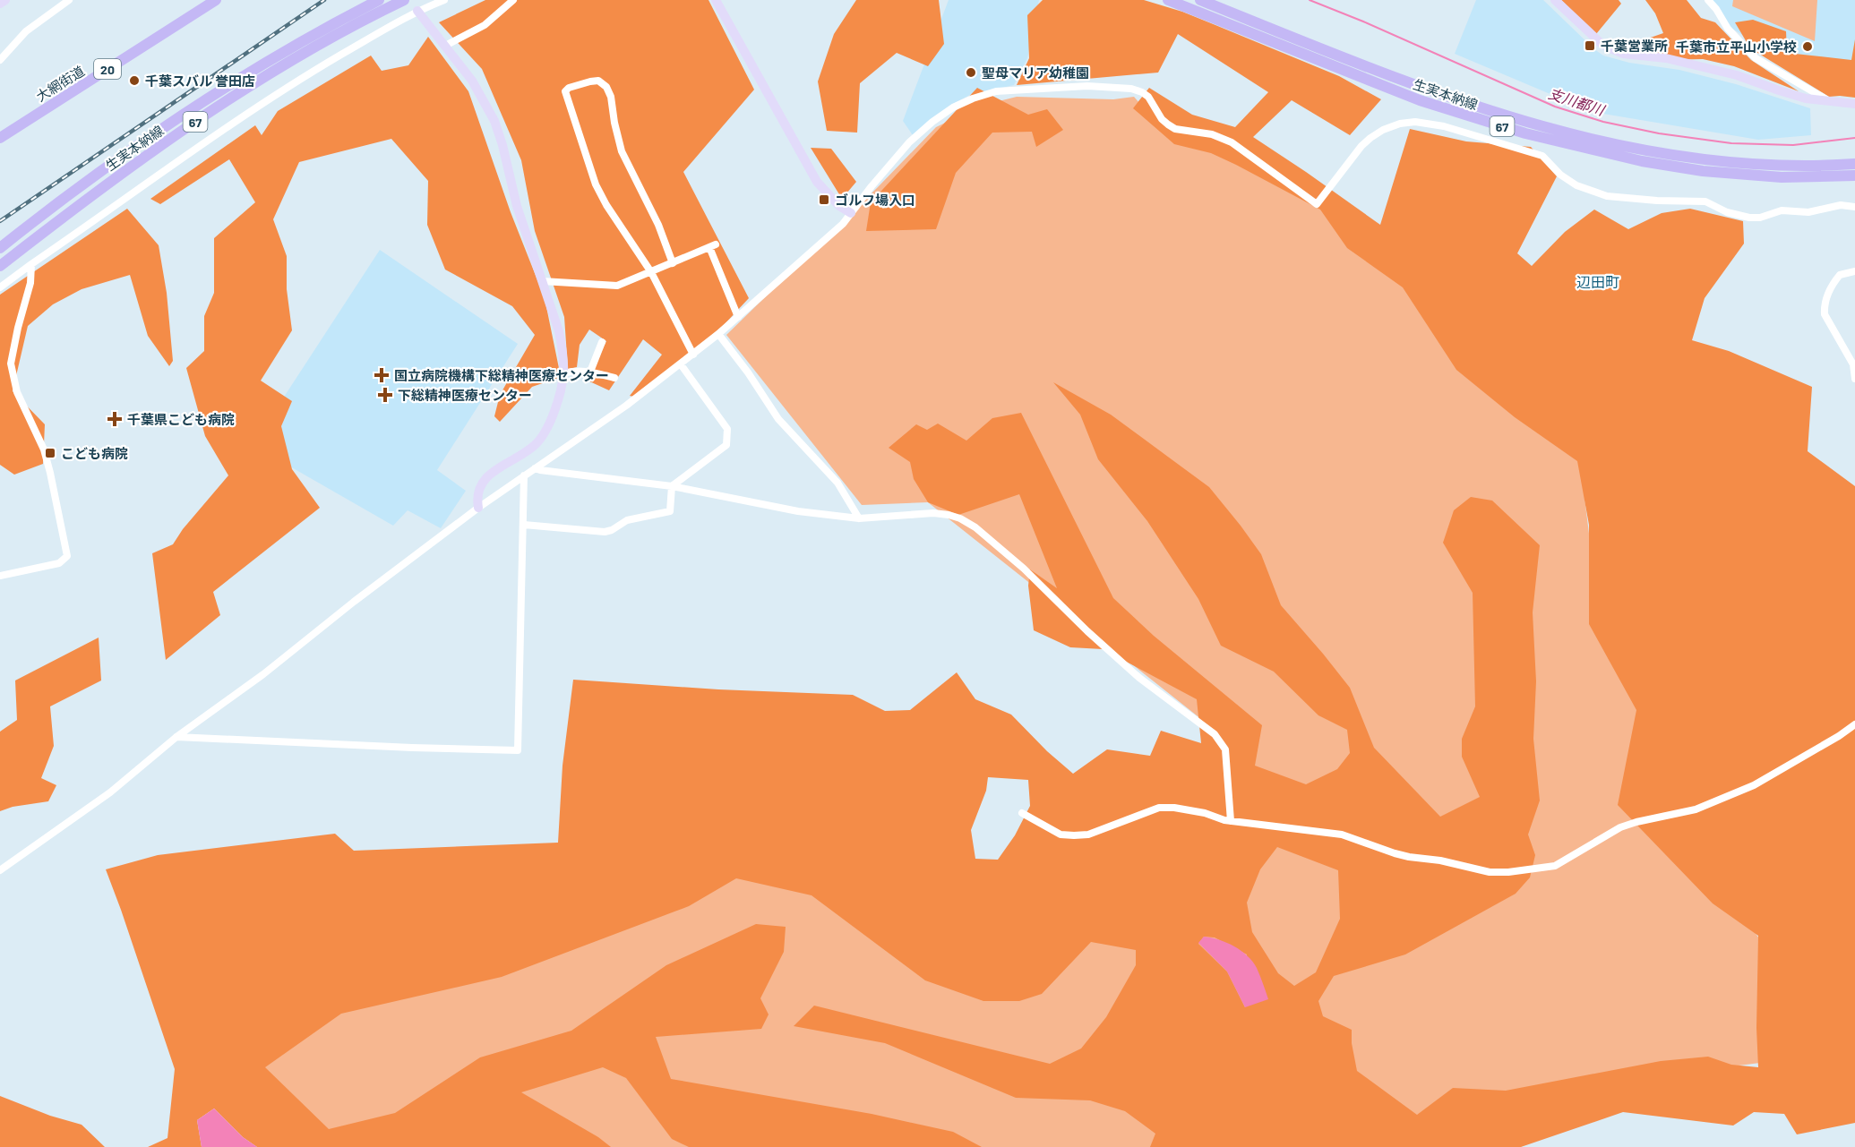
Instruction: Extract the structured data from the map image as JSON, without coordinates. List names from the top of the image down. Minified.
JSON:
{"streets":{"main road":["20","大網街道","生実本納線","67"]},"districts":["辺田町"],"water":["支川都川"],"places":{"transit":["千葉営業所","ゴルフ場入口","こども病院"],"other":["千葉市立平山小学校","聖母マリア幼稚園","千葉スバル 誉田店"],"health":["国立病院機構下総精神医療センター","下総精神医療センター","千葉県こども病院"]}}
